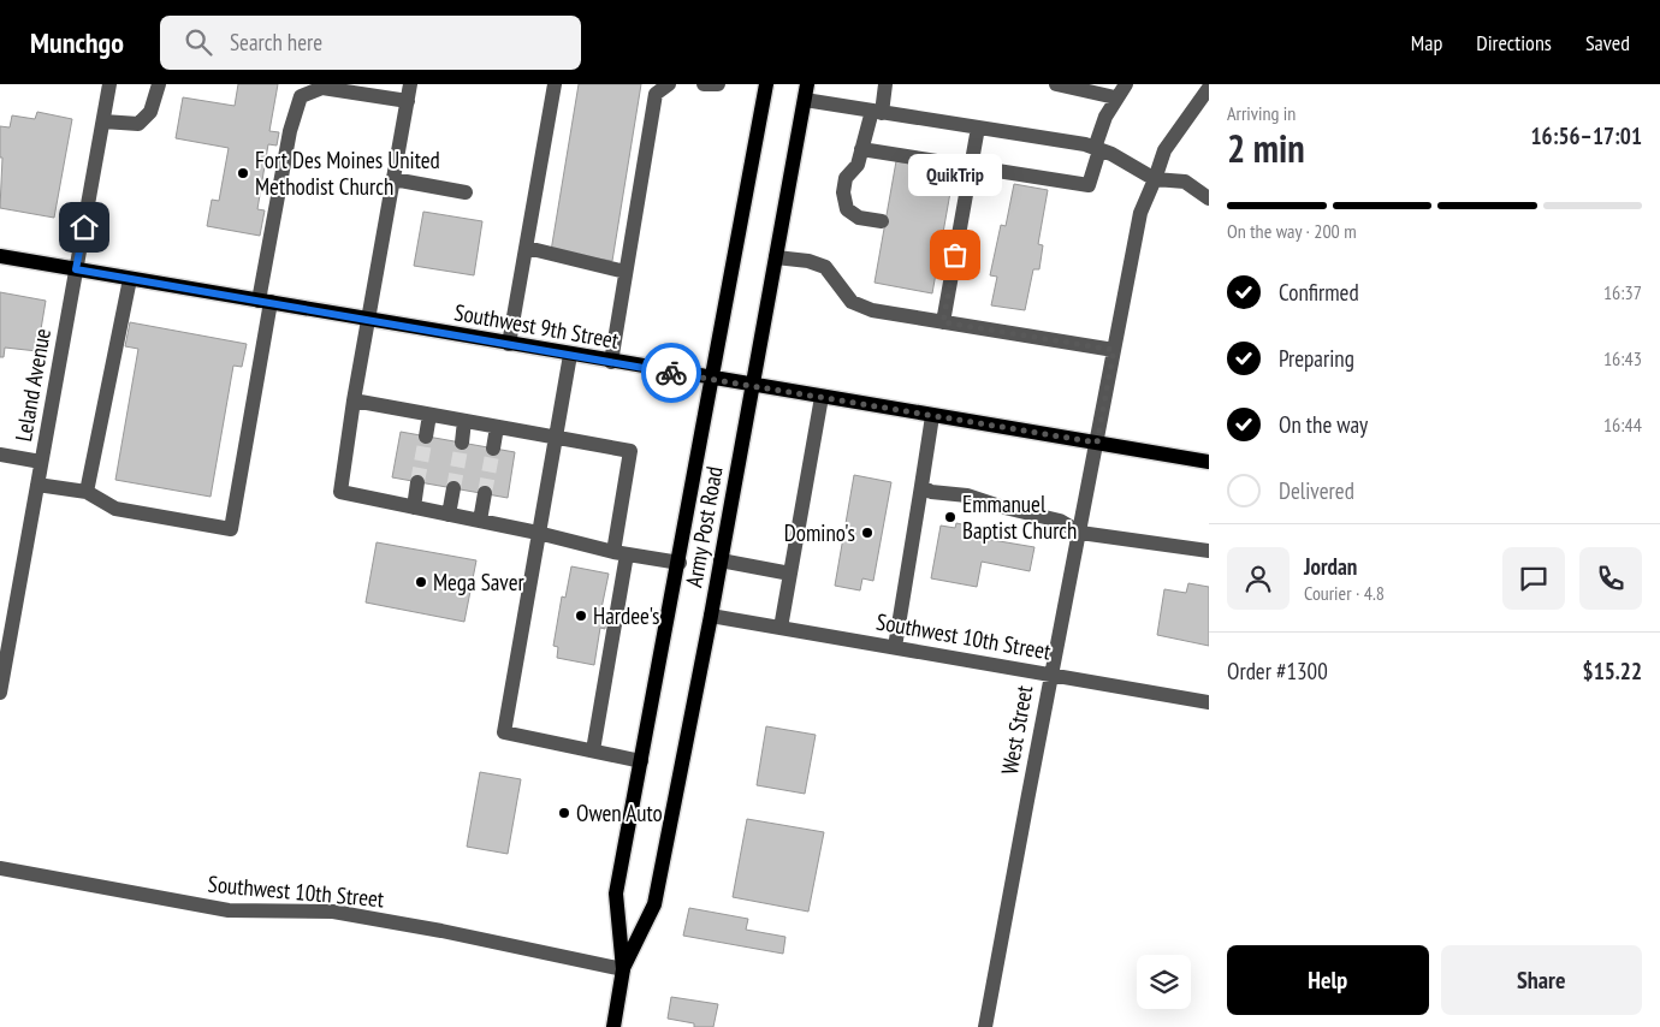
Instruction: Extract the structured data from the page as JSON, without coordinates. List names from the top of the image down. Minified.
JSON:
{"streets":{"main road":["Southwest 9th Street","Army Post Road"],"street":["Leland Avenue","Southwest 10th Street","West Street"]},"crossings":[["Southwest 9th Street","Leland Avenue"],["Southwest 9th Street","Army Post Road"],["Southwest 9th Street","West Street"],["Army Post Road","Southwest 10th Street"],["Southwest 10th Street","West Street"]],"places":["Fort Des Moines United Methodist Church","QuikTrip","Emmanuel Baptist Church","Domino's","Mega Saver","Hardee's","Owen Auto"],"page":{"header":"Munchgo","search":"Search here","nav":["Map","Directions","Saved"],"heading":["2 min","Arriving in","16:56–17:01"],"panel":["Jordan","Courier · 4.8","Order #1300","$15.22"],"bubble":"QuikTrip","bar":"On the way · 200 m","list":[["Confirmed","16:37"],["Preparing","16:43"],["On the way","16:44"],"Delivered"],"buttons":["Help","Share"]}}
